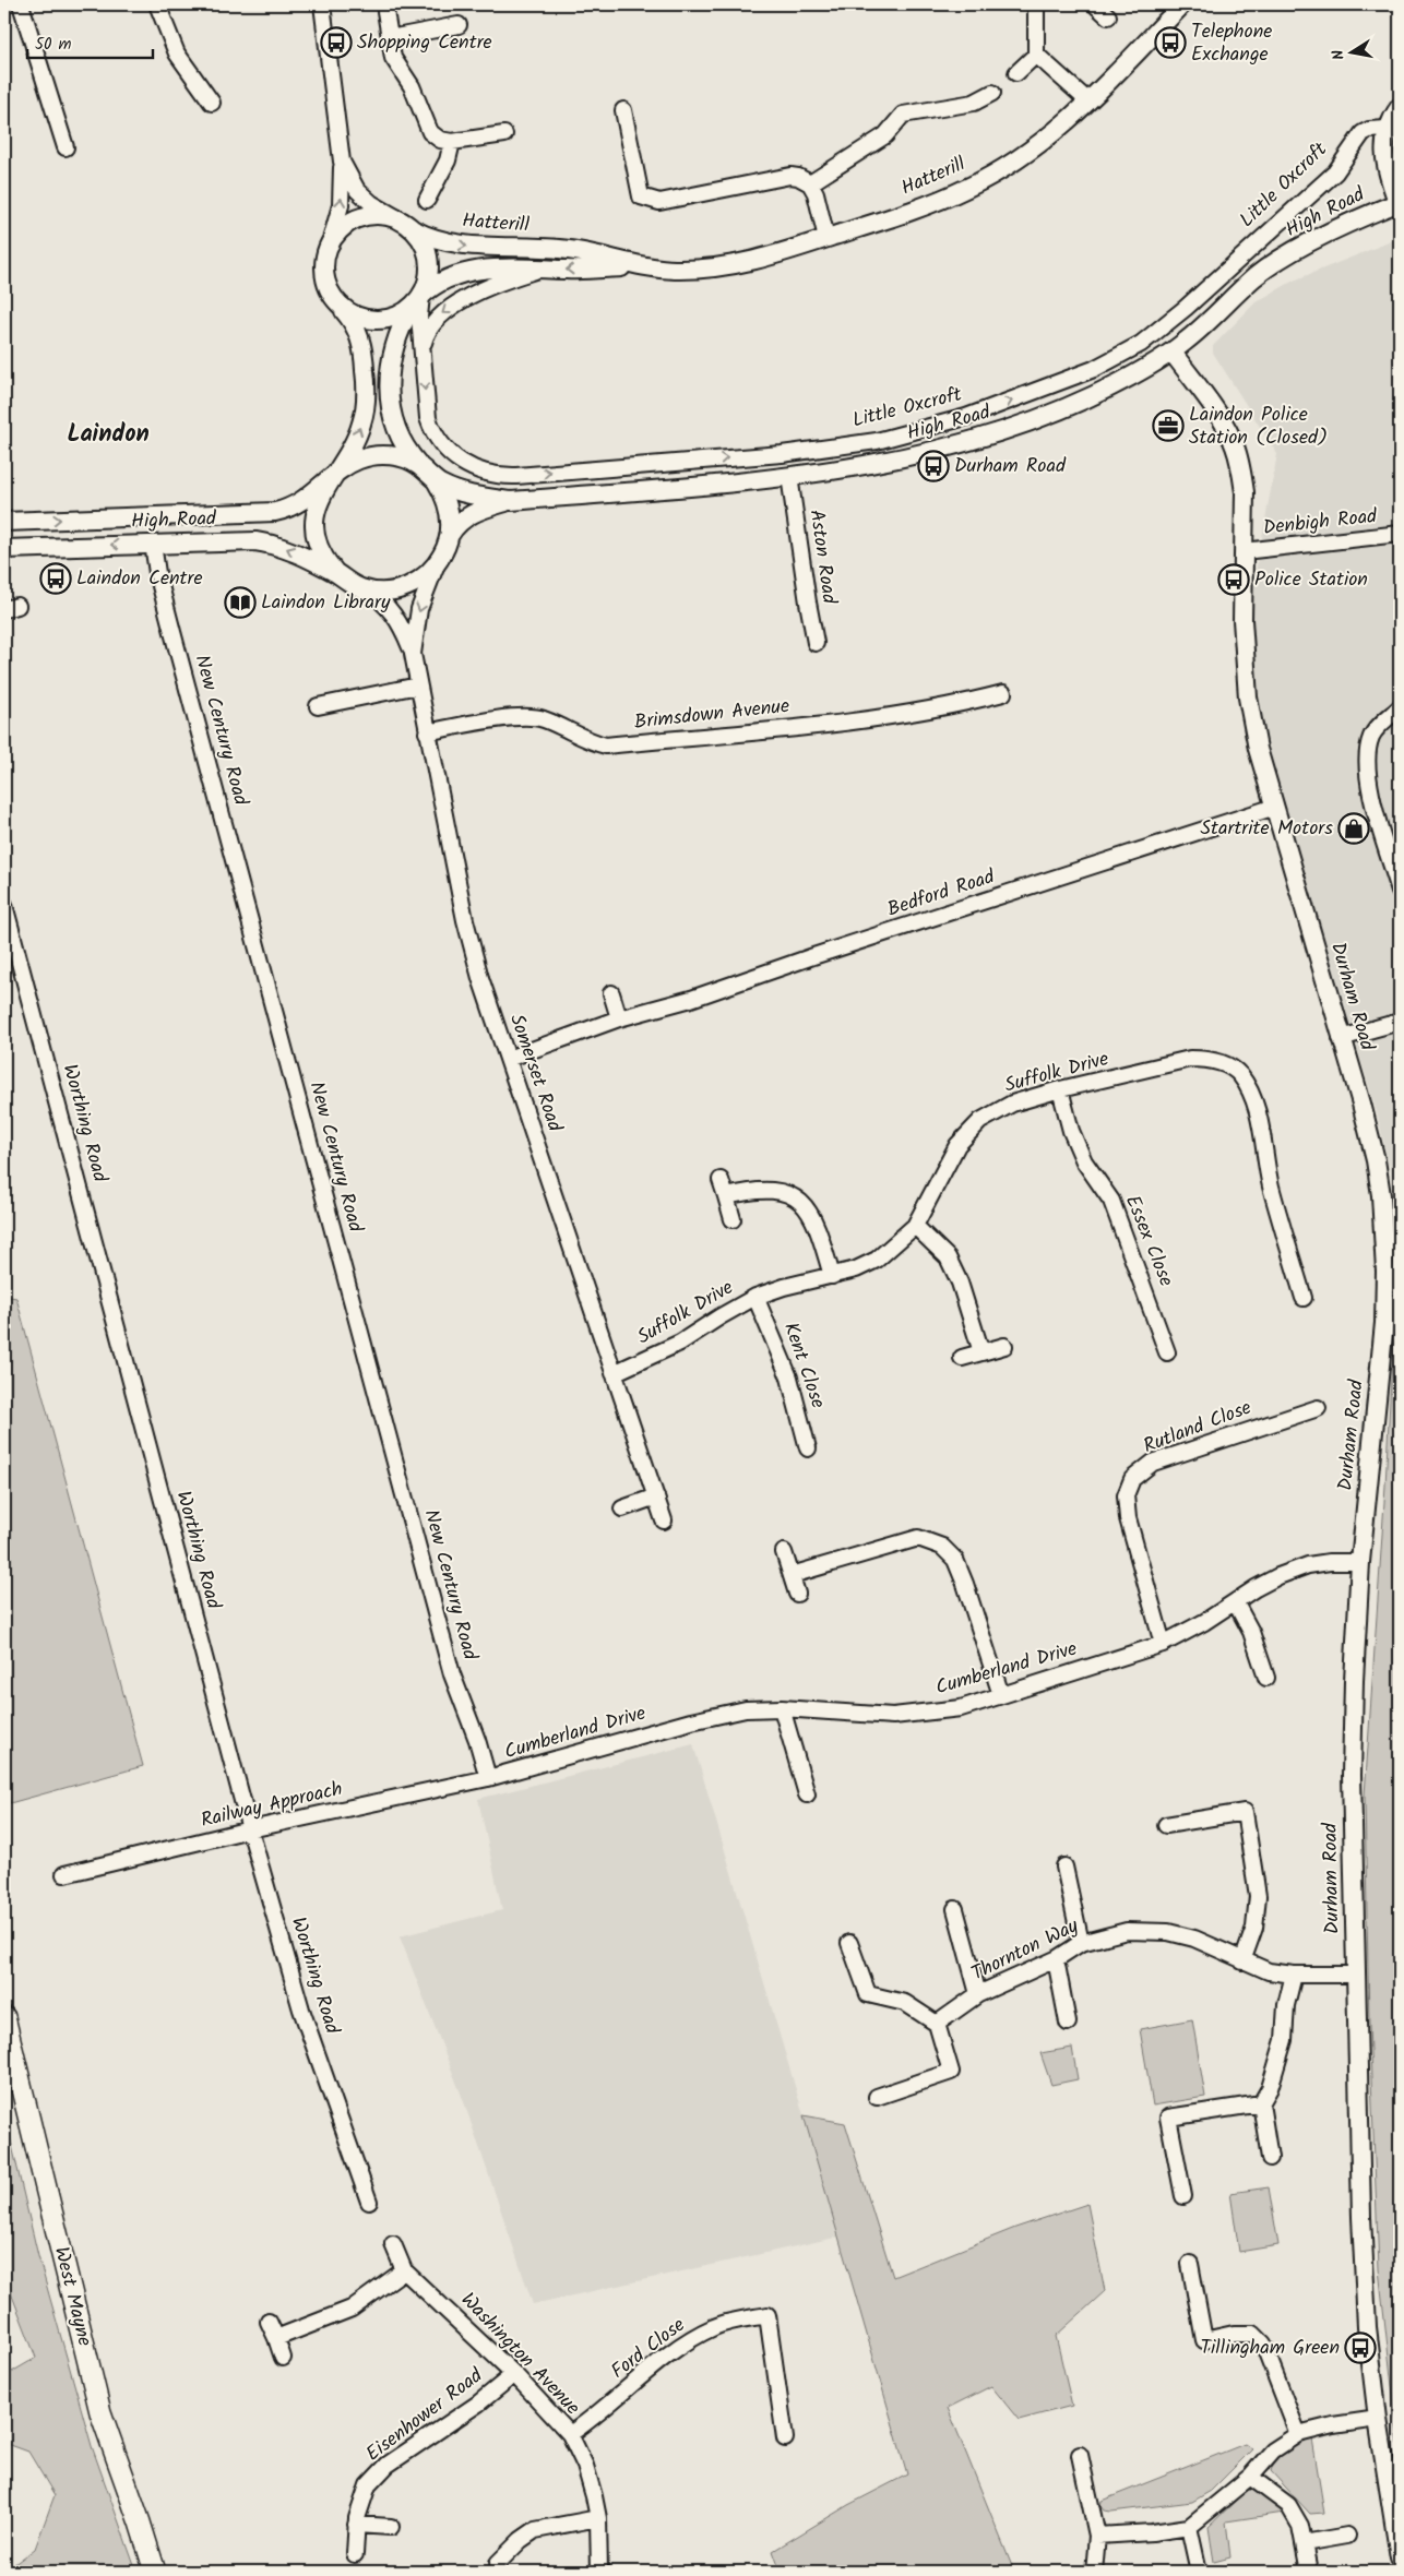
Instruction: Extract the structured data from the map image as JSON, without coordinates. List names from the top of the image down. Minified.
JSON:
{"streets":{"main road":["West Mayne"],"street":["Hatterill","Little Oxcroft","High Road","Denbigh Road","Aston Road","Brimsdown Avenue","New Century Road","Bedford Road","Durham Road","Somerset Road","Suffolk Drive","Worthing Road","Essex Close","Kent Close","Rutland Close","Cumberland Drive","Railway Approach","Thornton Way","Ford Close","Washington Avenue","Eisenhower Road"]},"crossings":[["Hatterill","Little Oxcroft"],["High Road","Aston Road"],["High Road","New Century Road"],["High Road","Durham Road"],["High Road","Somerset Road"],["Denbigh Road","Durham Road"],["Brimsdown Avenue","Somerset Road"],["New Century Road","Cumberland Drive"],["New Century Road","Railway Approach"],["Bedford Road","Durham Road"],["Bedford Road","Somerset Road"],["Durham Road","Cumberland Drive"],["Durham Road","Thornton Way"],["Somerset Road","Suffolk Drive"],["Suffolk Drive","Essex Close"],["Suffolk Drive","Kent Close"],["Worthing Road","Railway Approach"],["Rutland Close","Cumberland Drive"],["Cumberland Drive","Railway Approach"],["Ford Close","Washington Avenue"],["Washington Avenue","Eisenhower Road"]],"districts":["Laindon"],"places":{"bus stop":["Shopping Centre","Telephone Exchange","Durham Road","Laindon Centre","Police Station","Tillingham Green"],"office":["Laindon Police Station (Closed)"],"library":["Laindon Library"],"shop":["Startrite Motors"]},"scale_bar":"50 m","north":"left"}
